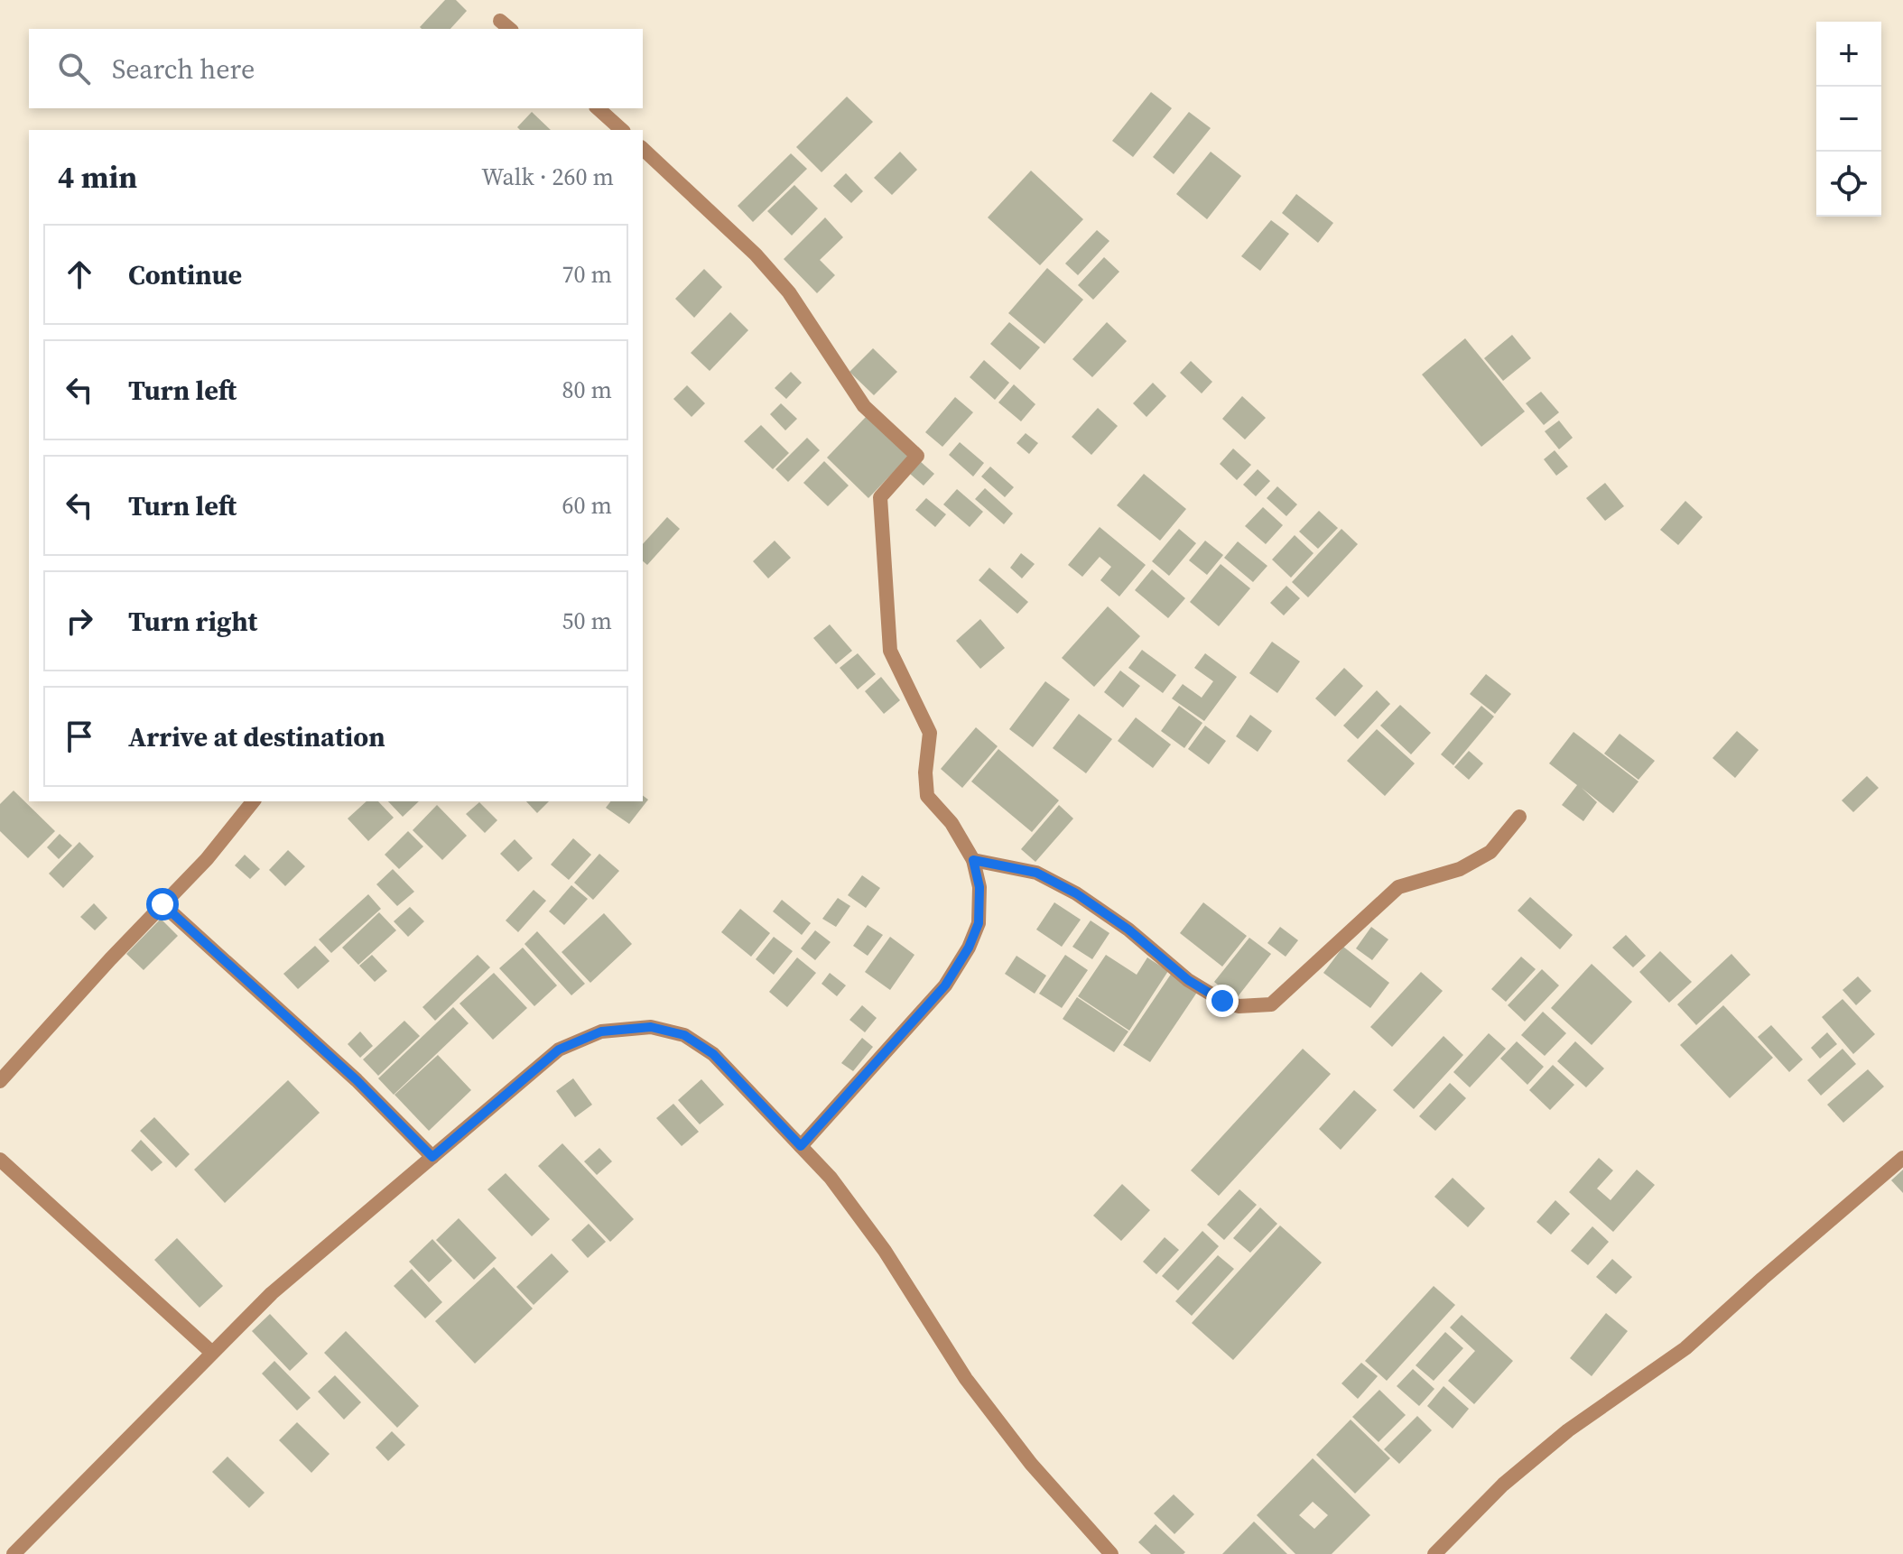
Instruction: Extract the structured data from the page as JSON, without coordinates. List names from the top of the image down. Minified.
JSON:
{"page":{"map_buttons":["+","−"],"search":"Search here","heading":["4 min","Walk · 260 m"],"list":[["Continue","70 m"],["Turn left","80 m"],["Turn left","60 m"],["Turn right","50 m"],"Arrive at destination"]}}
